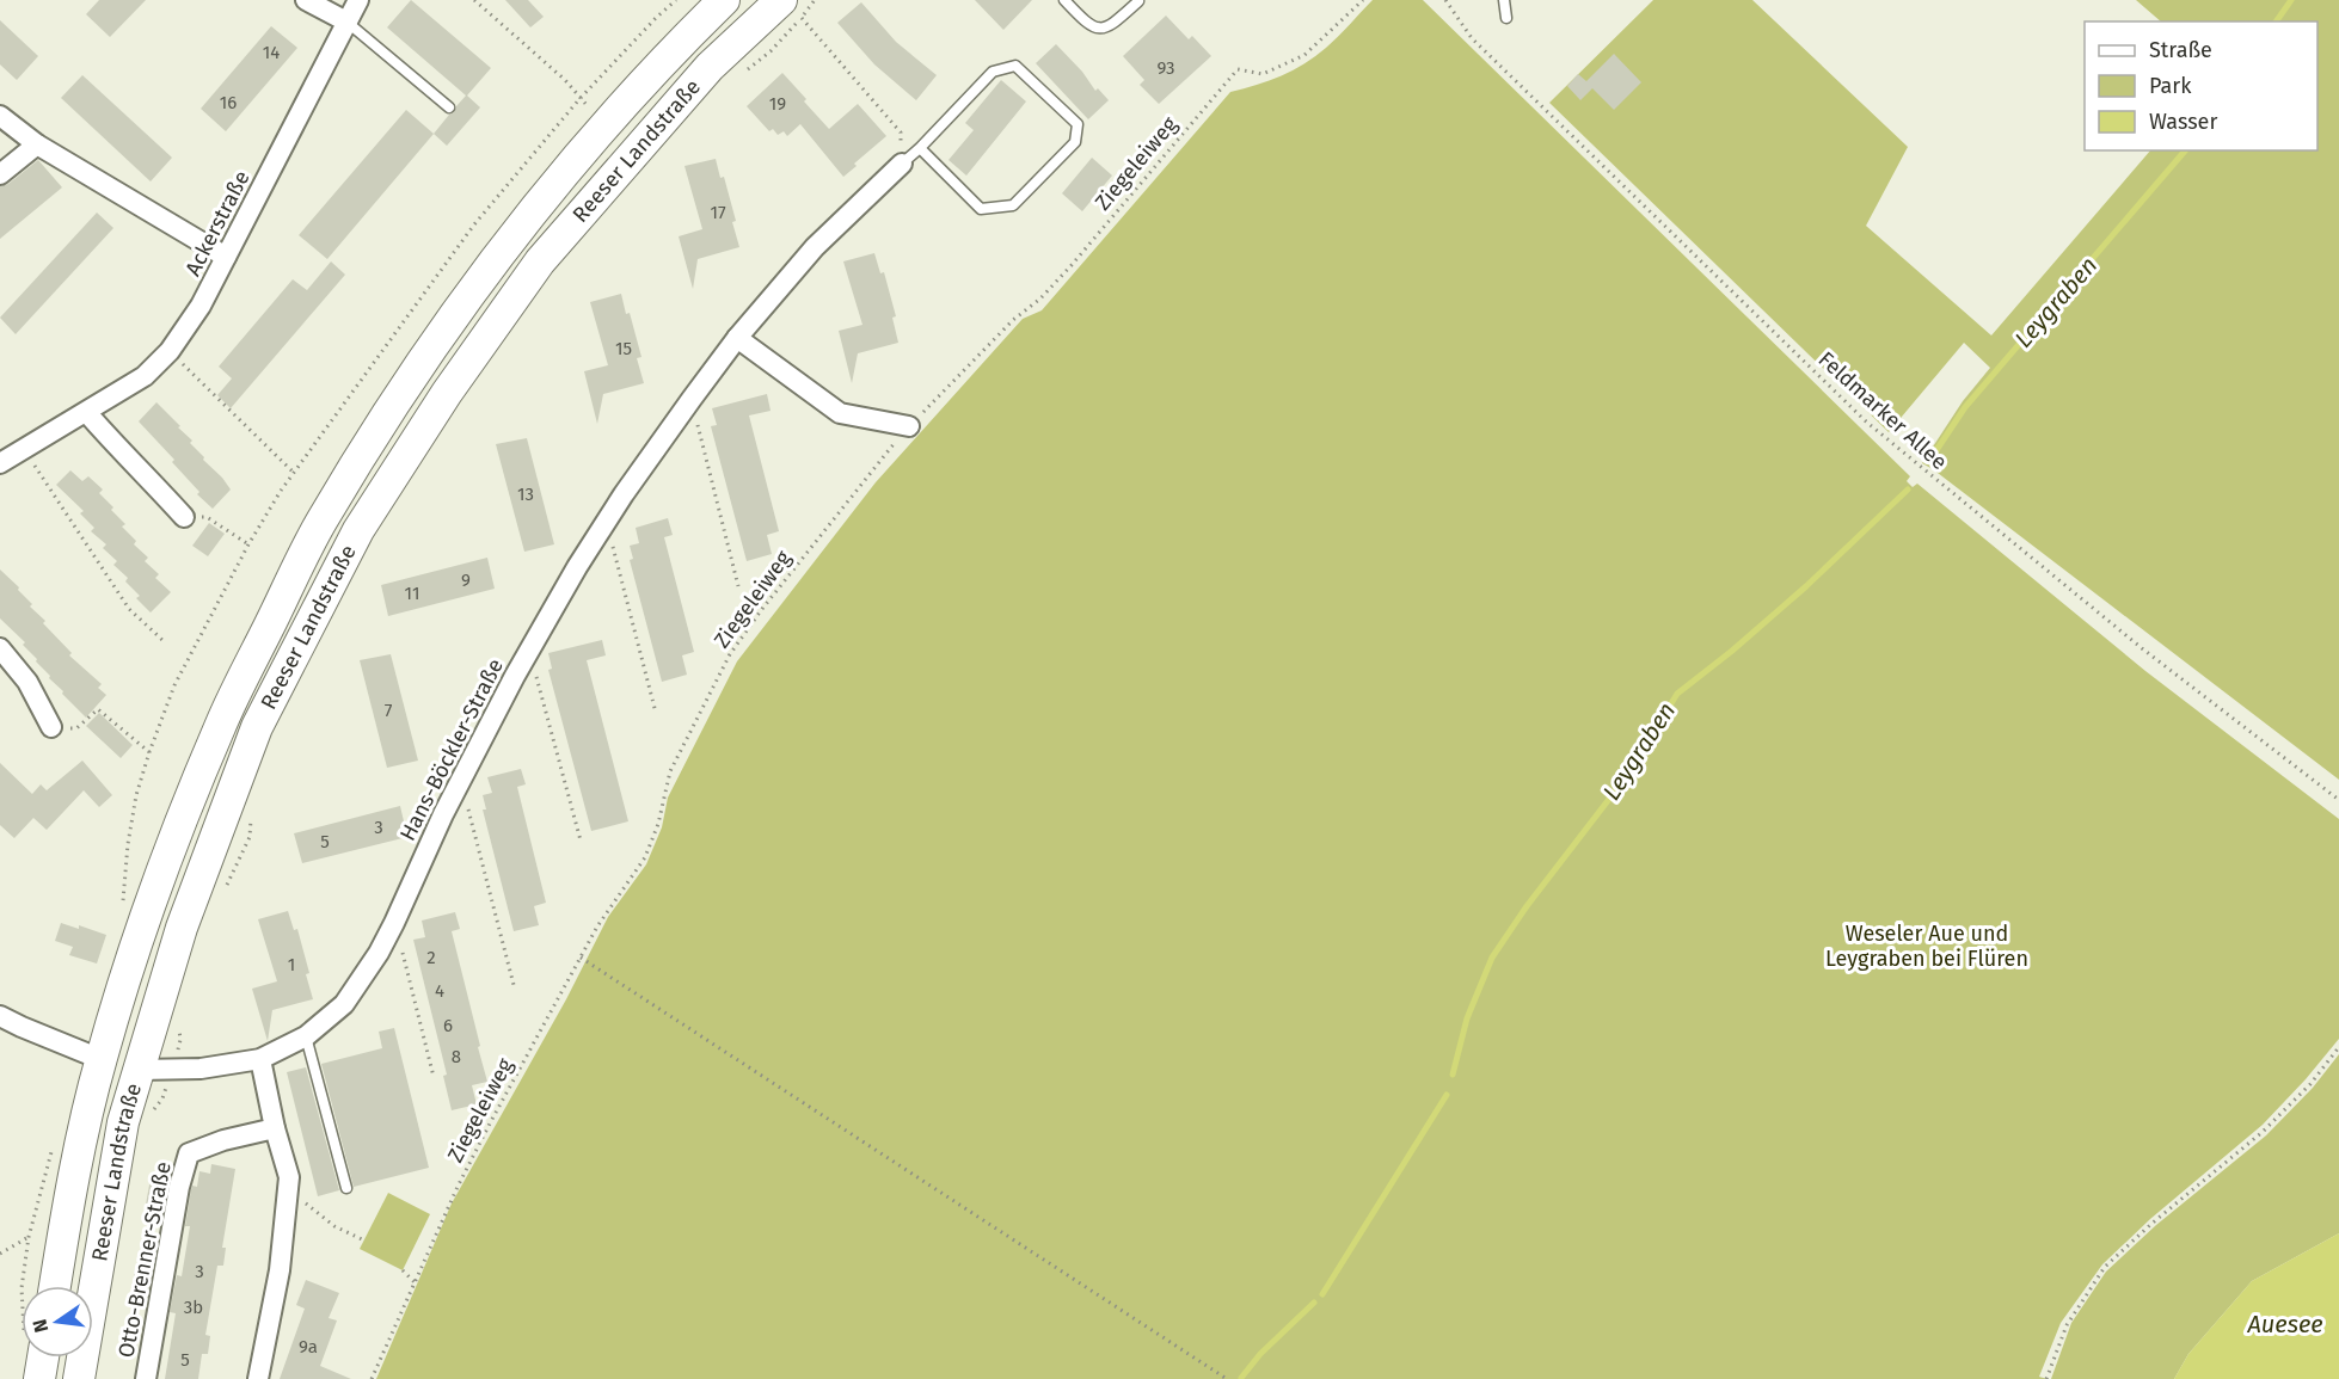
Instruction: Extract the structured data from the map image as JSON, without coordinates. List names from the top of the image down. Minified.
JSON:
{"streets":{"main road":["Reeser Landstraße"],"street":["Ackerstraße","Hans-Böckler-Straße","Otto-Brenner-Straße"],"path":["Ziegeleiweg","Feldmarker Allee"]},"crossings":[["Reeser Landstraße","Hans-Böckler-Straße"]],"water":["Leygraben","Auesee"],"parks":["Weseler Aue und Leygraben bei Flüren"],"house_numbers":["14","93","16","19","17","15","13","9","11","7","3","5","2","1","4","6","8","3","3b","9a","5"],"legend":["Straße","Park","Wasser"],"north":"left"}
